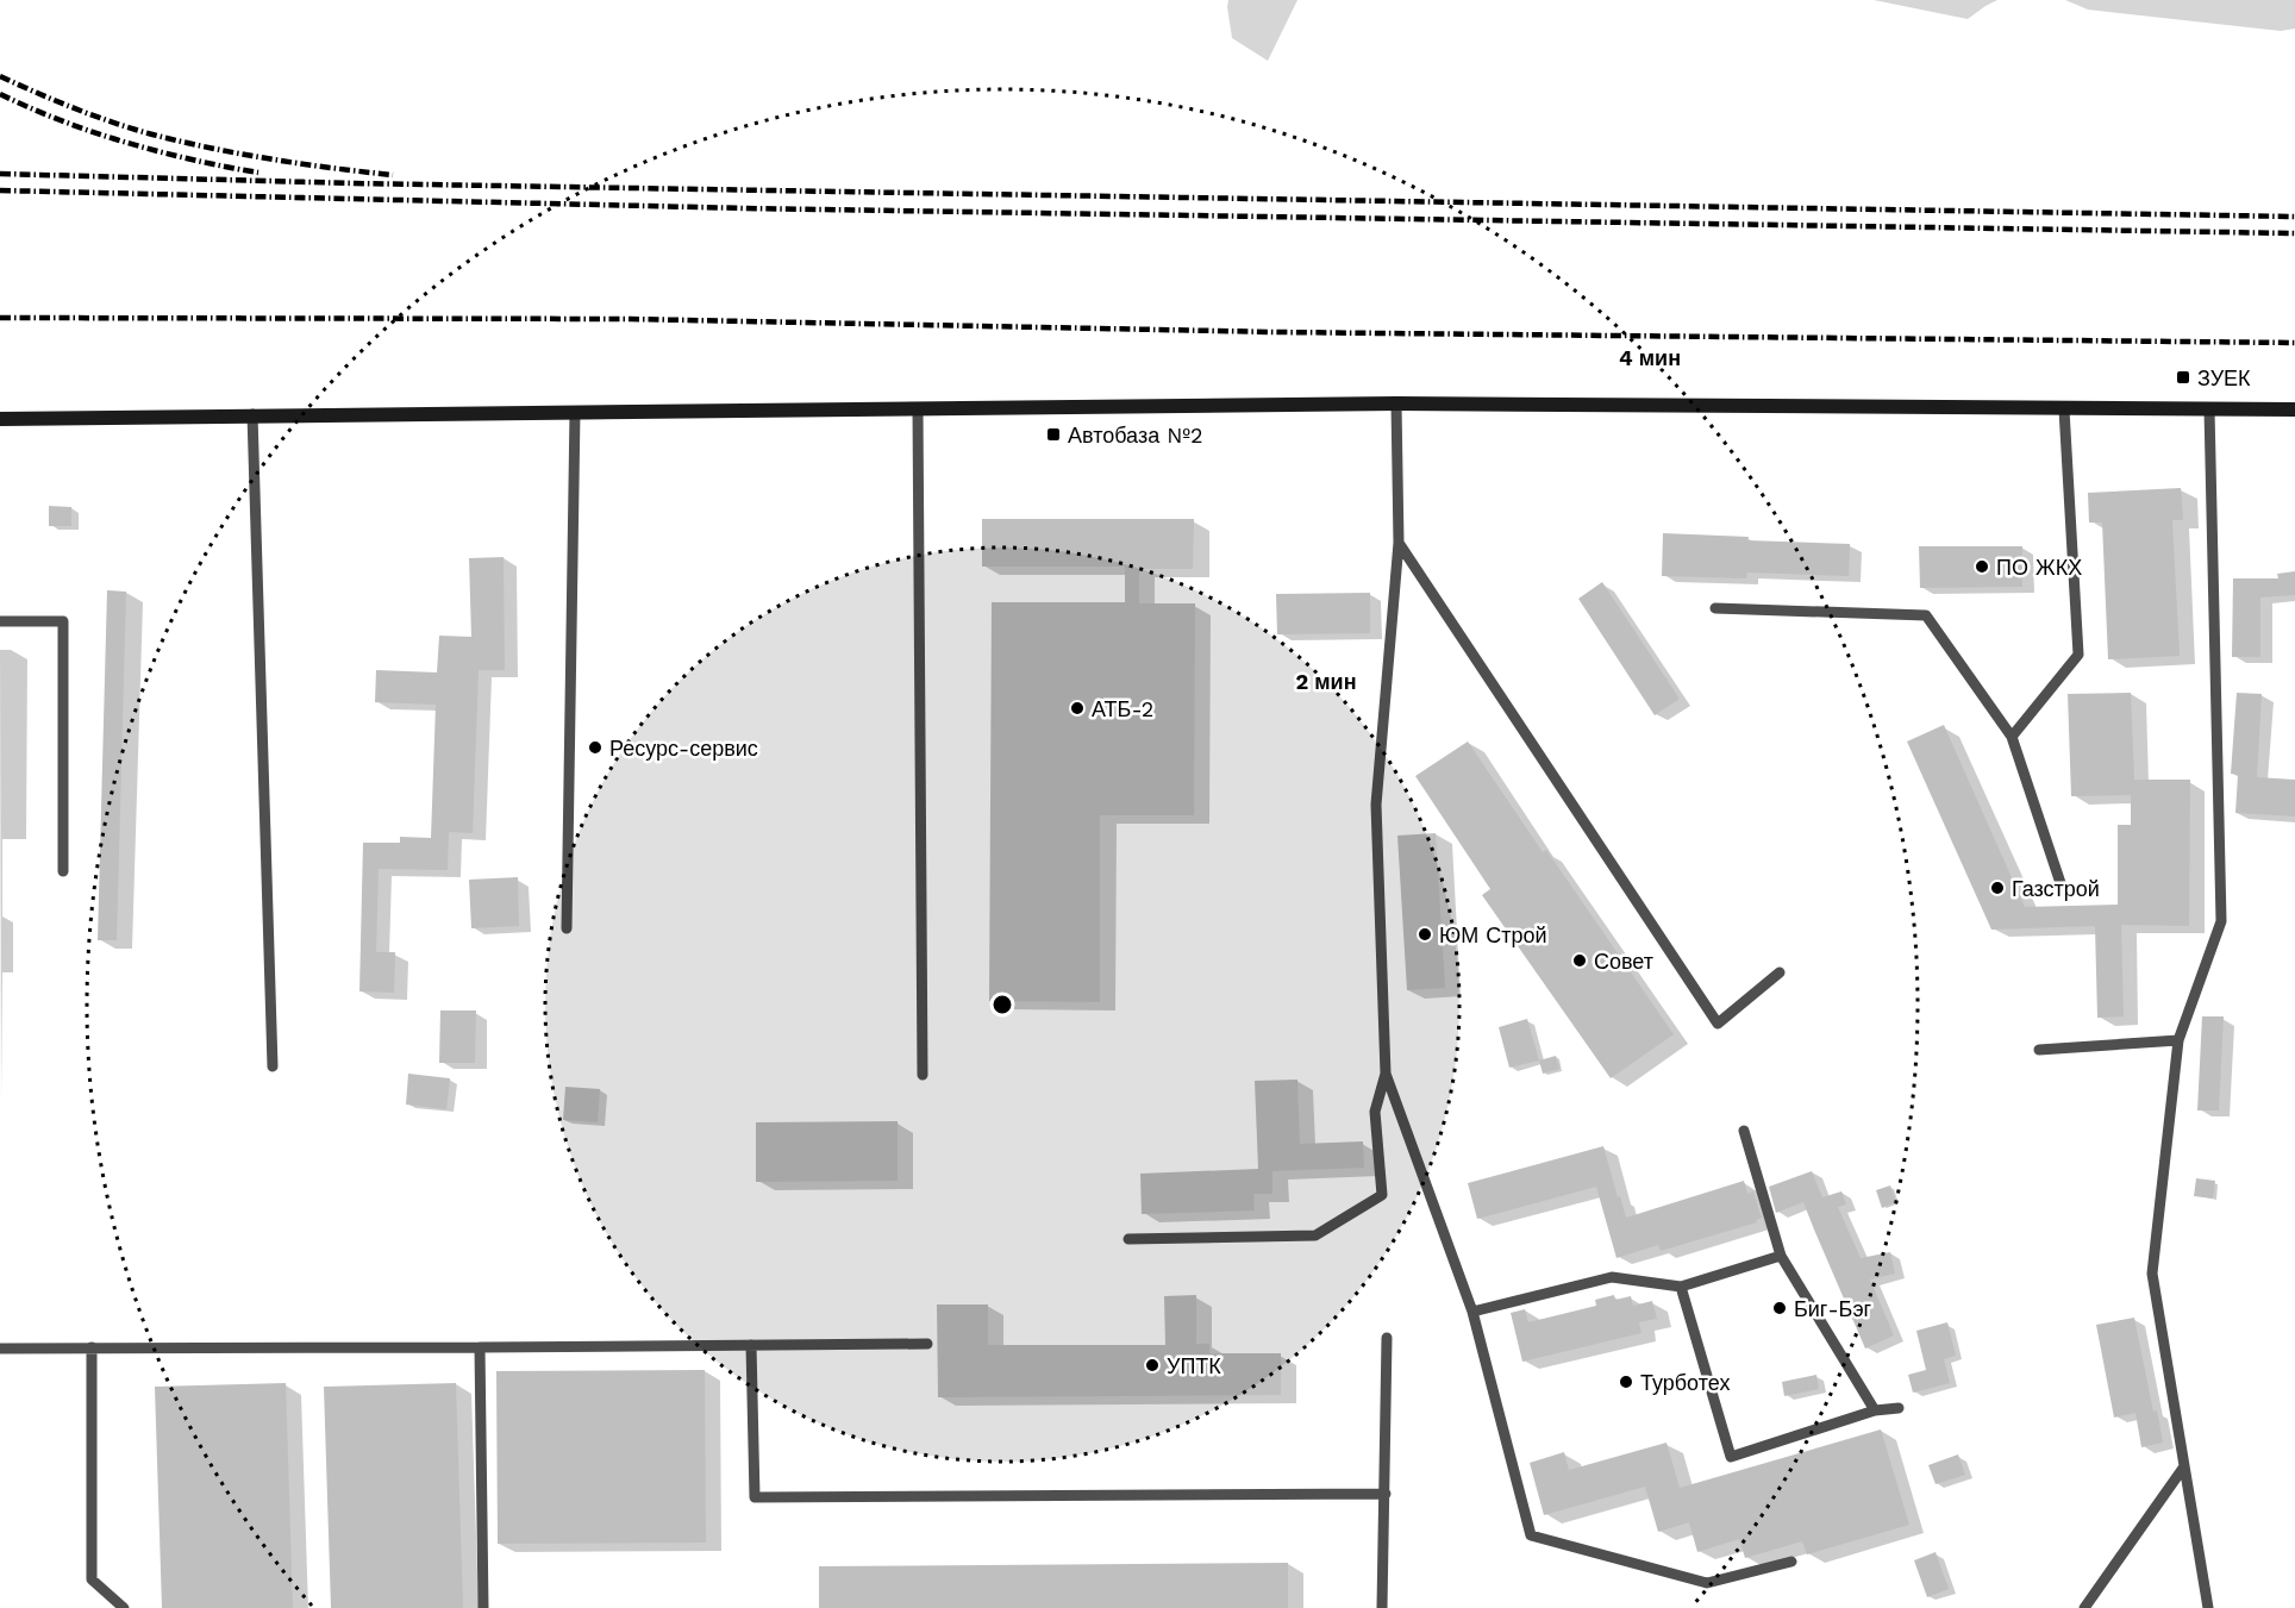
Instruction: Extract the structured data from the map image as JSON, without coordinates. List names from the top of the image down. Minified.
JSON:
{"places":{"transit":["ЗУЕК","Автобаза №2"],"other":["ПО ЖКХ","АТБ-2","Ресурс-сервис","Газстрой","ЮМ Строй","Совет","Биг-Бэг","УПТК","Турботех"]},"rings":["4 мин","2 мин"]}
